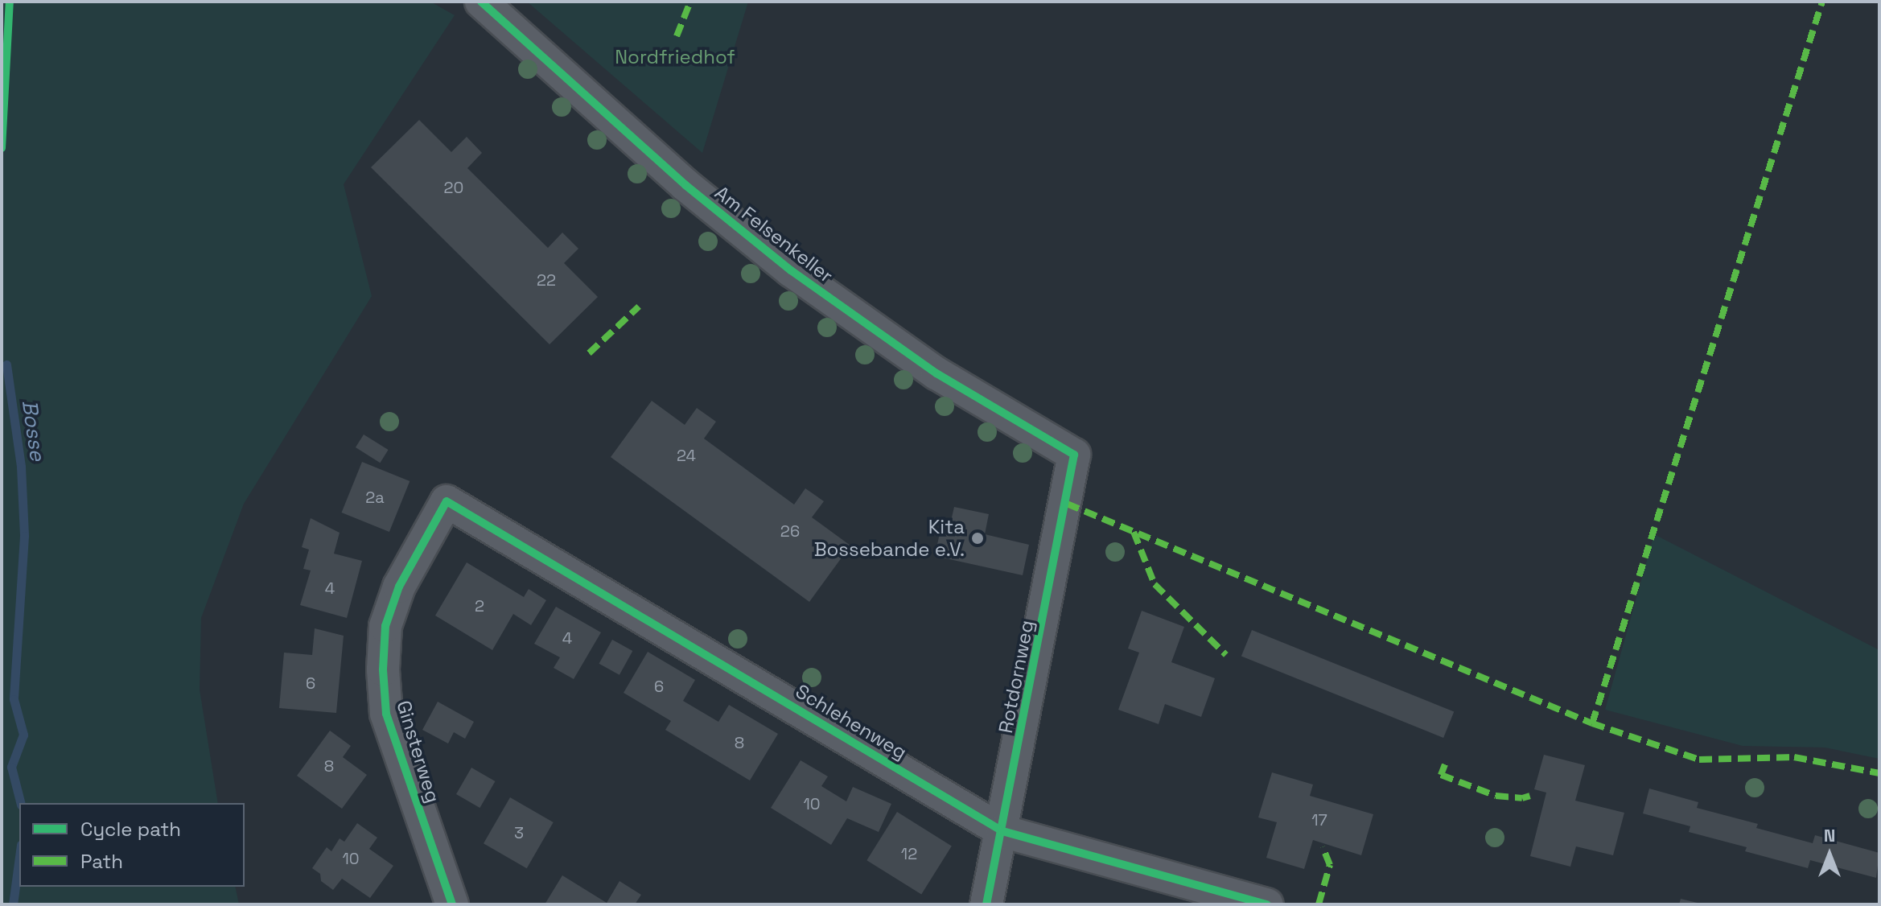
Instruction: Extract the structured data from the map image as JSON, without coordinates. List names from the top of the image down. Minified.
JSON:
{"streets":{"street":["Am Felsenkeller","Rotdornweg","Schlehenweg","Ginsterweg"]},"crossings":[["Am Felsenkeller","Rotdornweg"],["Rotdornweg","Schlehenweg"],["Schlehenweg","Ginsterweg"]],"water":["Bosse"],"parks":["Nordfriedhof"],"places":["Kita Bossebande e.V."],"house_numbers":["20","22","24","2a","26","4","2","4","6","6","8","8","10","17","3","12","10"],"legend":["Cycle path","Path"],"north":"top"}
